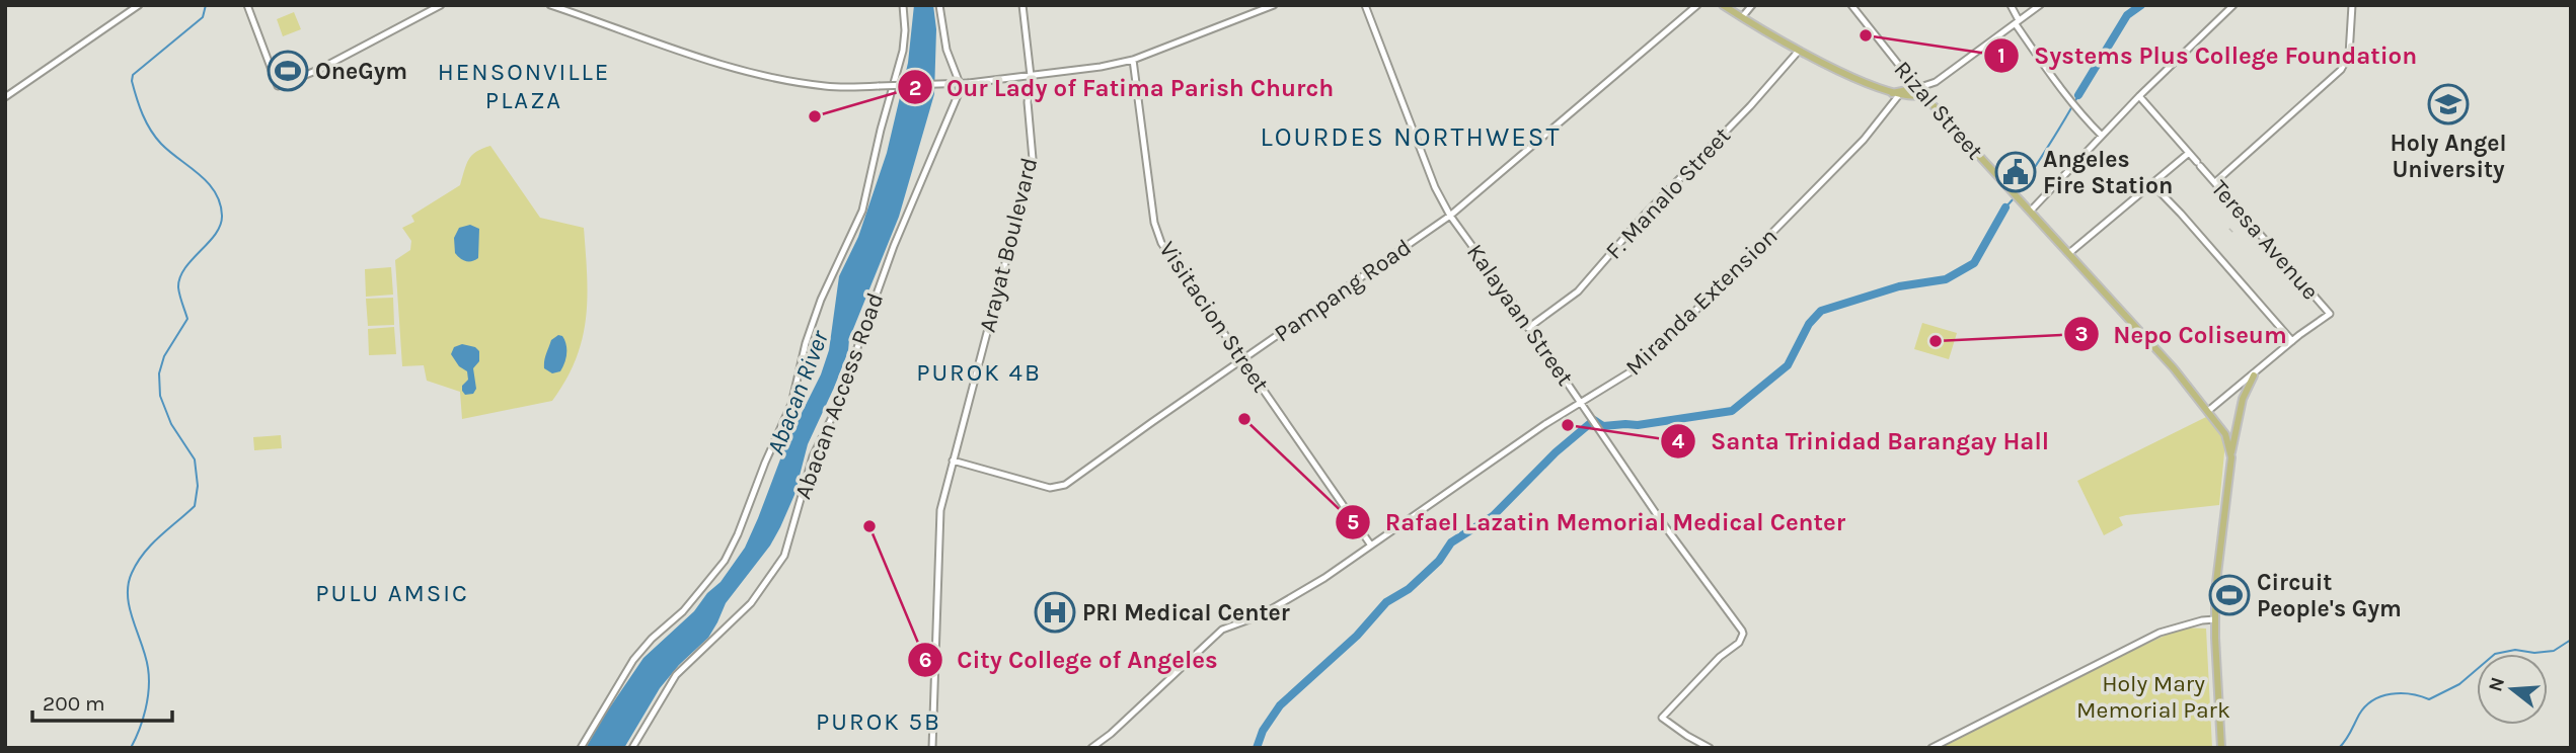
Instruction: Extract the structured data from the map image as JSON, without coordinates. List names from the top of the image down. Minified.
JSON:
{"streets":{"main road":["Rizal Street"],"street":["F. Manalo Street","Teresa Avenue","Arayat Boulevard","Pampang Road","Miranda Extension","Kalayaan Street","Visitacion Street","Abacan Access Road"]},"crossings":[["F. Manalo Street","Kalayaan Street"],["Arayat Boulevard","Pampang Road"],["Pampang Road","Kalayaan Street"],["Pampang Road","Visitacion Street"],["Miranda Extension","Kalayaan Street"],["Miranda Extension","Visitacion Street"]],"districts":["HENSONVILLE PLAZA","LOURDES NORTHWEST","PUROK 4B","PULU AMSIC","PUROK 5B"],"water":["Abacan River"],"parks":["Holy Mary Memorial Park"],"places":{"other":["Systems Plus College Foundation","Our Lady of Fatima Parish Church","Nepo Coliseum","Rafael Lazatin Memorial Medical Center","Santa Trinidad Barangay Hall","City College of Angeles"],"sports":["OneGym","Circuit People's Gym"],"school or university":["Holy Angel University"],"public building":["Angeles Fire Station"],"hospital":["PRI Medical Center"]},"scale_bar":"200 m","north":"left"}
